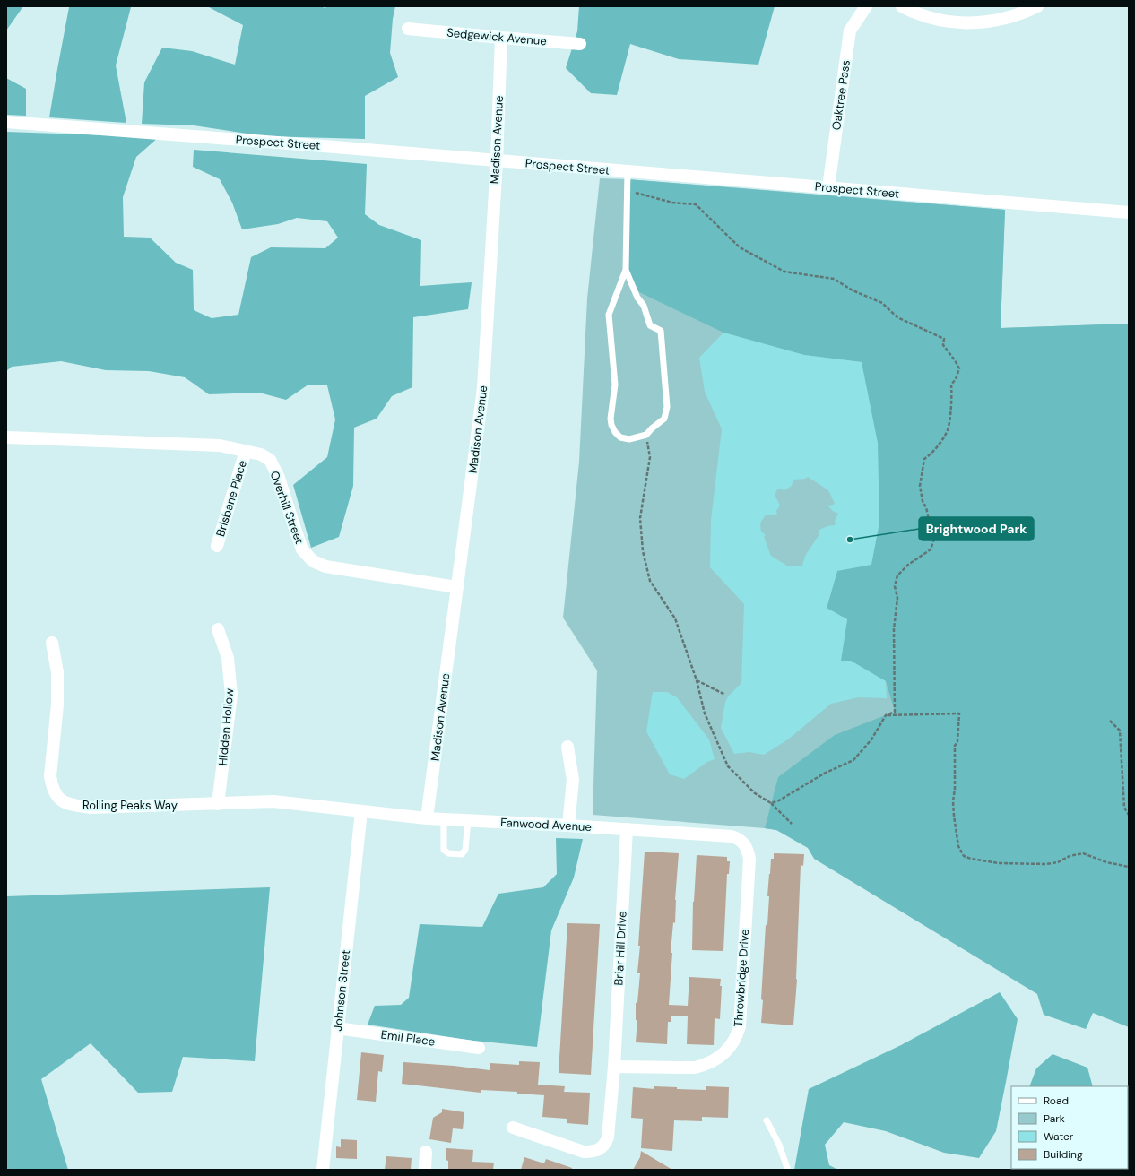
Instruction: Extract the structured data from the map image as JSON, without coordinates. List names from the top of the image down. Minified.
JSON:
{"streets":{"street":["Sedgewick Avenue","Oaktree Pass","Madison Avenue","Prospect Street","Brisbane Place","Overhill Street","Hidden Hollow","Rolling Peaks Way","Fanwood Avenue","Briar Hill Drive","Throwbridge Drive","Johnson Street","Emil Place"]},"crossings":[["Sedgewick Avenue","Madison Avenue"],["Oaktree Pass","Prospect Street"],["Madison Avenue","Prospect Street"],["Madison Avenue","Overhill Street"],["Madison Avenue","Fanwood Avenue"],["Brisbane Place","Overhill Street"],["Hidden Hollow","Rolling Peaks Way"],["Rolling Peaks Way","Fanwood Avenue"],["Rolling Peaks Way","Johnson Street"],["Fanwood Avenue","Briar Hill Drive"],["Fanwood Avenue","Throwbridge Drive"],["Fanwood Avenue","Johnson Street"],["Briar Hill Drive","Throwbridge Drive"],["Johnson Street","Emil Place"]],"places":["Brightwood Park"],"legend":["Road","Park","Water","Building"]}
